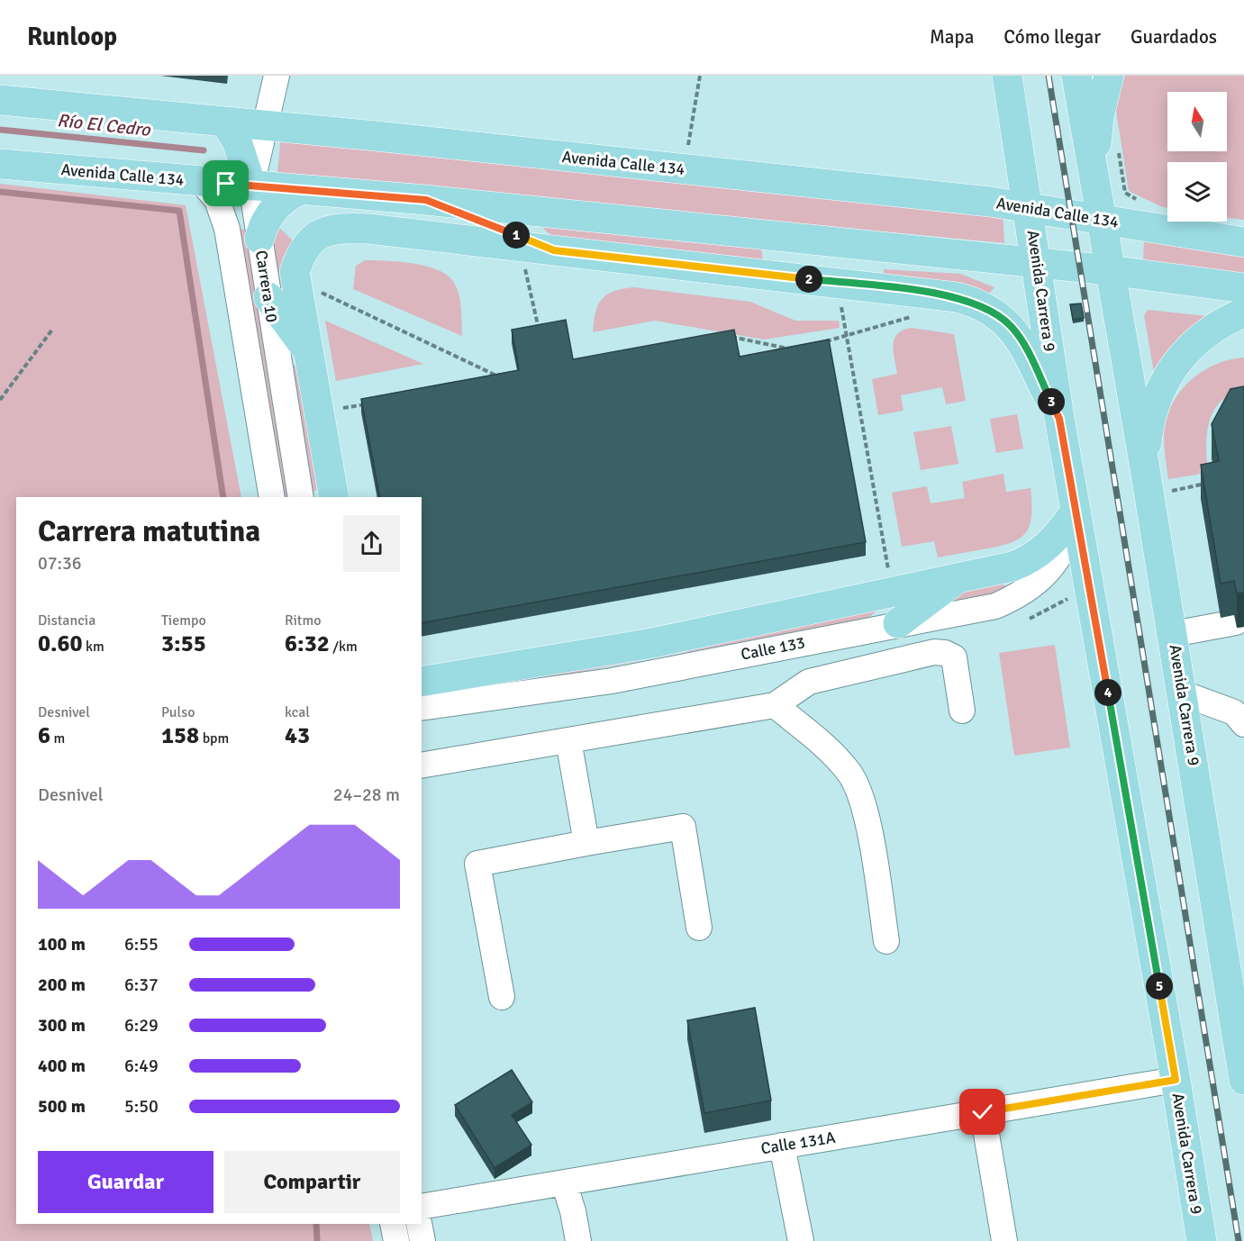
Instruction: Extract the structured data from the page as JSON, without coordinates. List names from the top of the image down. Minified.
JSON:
{"streets":{"main road":["Avenida Calle 134","Avenida Carrera 9"],"street":["Carrera 10","Calle 133","Calle 131A"]},"crossings":[["Avenida Calle 134","Carrera 10"],["Avenida Calle 134","Avenida Carrera 9"],["Avenida Carrera 9","Calle 133"],["Avenida Carrera 9","Calle 131A"]],"water":["Río El Cedro"],"north":"top","page":{"header":"Runloop","nav":["Mapa","Cómo llegar","Guardados"],"pins":["1","2","3","4","5"],"heading":["Carrera matutina","07:36"],"stats":[["Distancia","0.60 km"],["Tiempo","3:55"],["Ritmo","6:32 /km"],["Desnivel","6 m"],["Pulso","158 bpm"],["kcal","43"]],"chart":["Desnivel","24–28 m"],"list":[{"name":"100 m","note":"6:55"},{"name":"200 m","note":"6:37"},{"name":"300 m","note":"6:29"},{"name":"400 m","note":"6:49"},{"name":"500 m","note":"5:50"}],"buttons":["Guardar","Compartir"]}}
